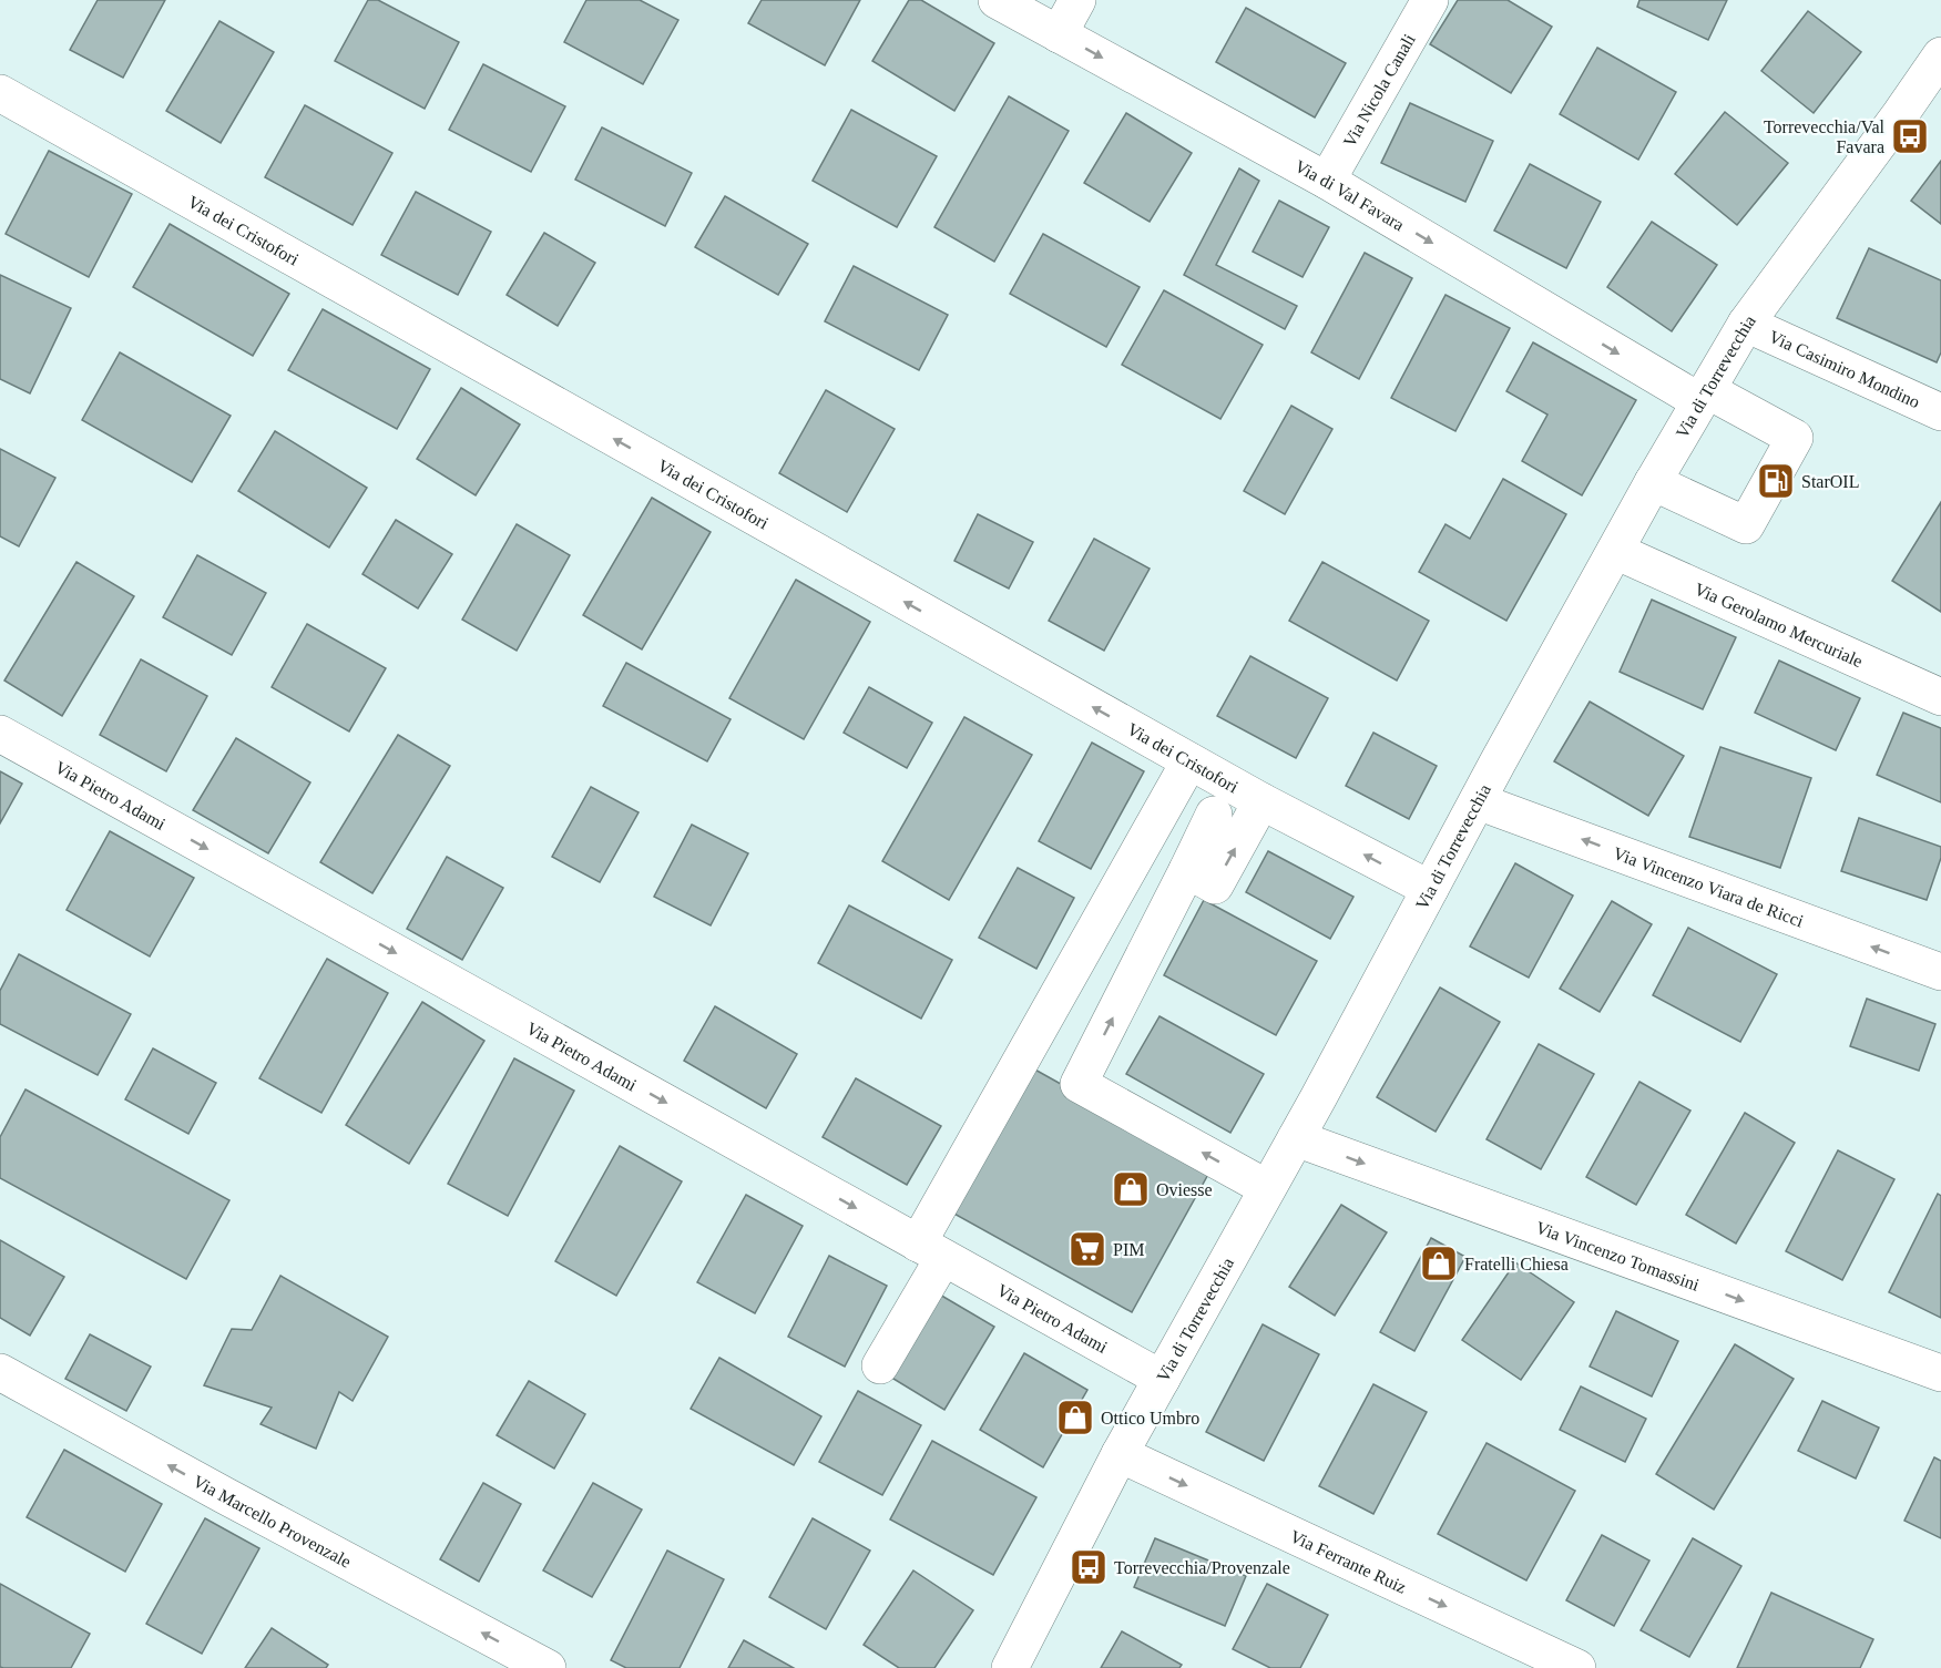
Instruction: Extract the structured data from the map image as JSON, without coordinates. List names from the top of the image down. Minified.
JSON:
{"streets":{"street":["Via Nicola Canali","Via di Val Favara","Via dei Cristofori","Via Casimiro Mondino","Via di Torrevecchia","Via Gerolamo Mercuriale","Via Pietro Adami","Via Vincenzo Viara de Ricci","Via Vincenzo Tomassini","Via Marcello Provenzale","Via Ferrante Ruiz"]},"crossings":[["Via Nicola Canali","Via di Val Favara"],["Via di Val Favara","Via di Torrevecchia"],["Via dei Cristofori","Via di Torrevecchia"],["Via Casimiro Mondino","Via di Torrevecchia"],["Via di Torrevecchia","Via Gerolamo Mercuriale"],["Via di Torrevecchia","Via Pietro Adami"],["Via di Torrevecchia","Via Vincenzo Viara de Ricci"],["Via di Torrevecchia","Via Vincenzo Tomassini"],["Via di Torrevecchia","Via Ferrante Ruiz"]],"one_way":["Via di Val Favara","Via dei Cristofori","Via Pietro Adami","Via Vincenzo Viara de Ricci","Via Vincenzo Tomassini","Via Marcello Provenzale","Via Ferrante Ruiz"],"places":{"bus stop":["Torrevecchia/Val Favara","Torrevecchia/Provenzale"],"fuel station":["StarOIL"],"shop":["Oviesse","Fratelli Chiesa","Ottico Umbro"],"supermarket":["PIM"]}}
